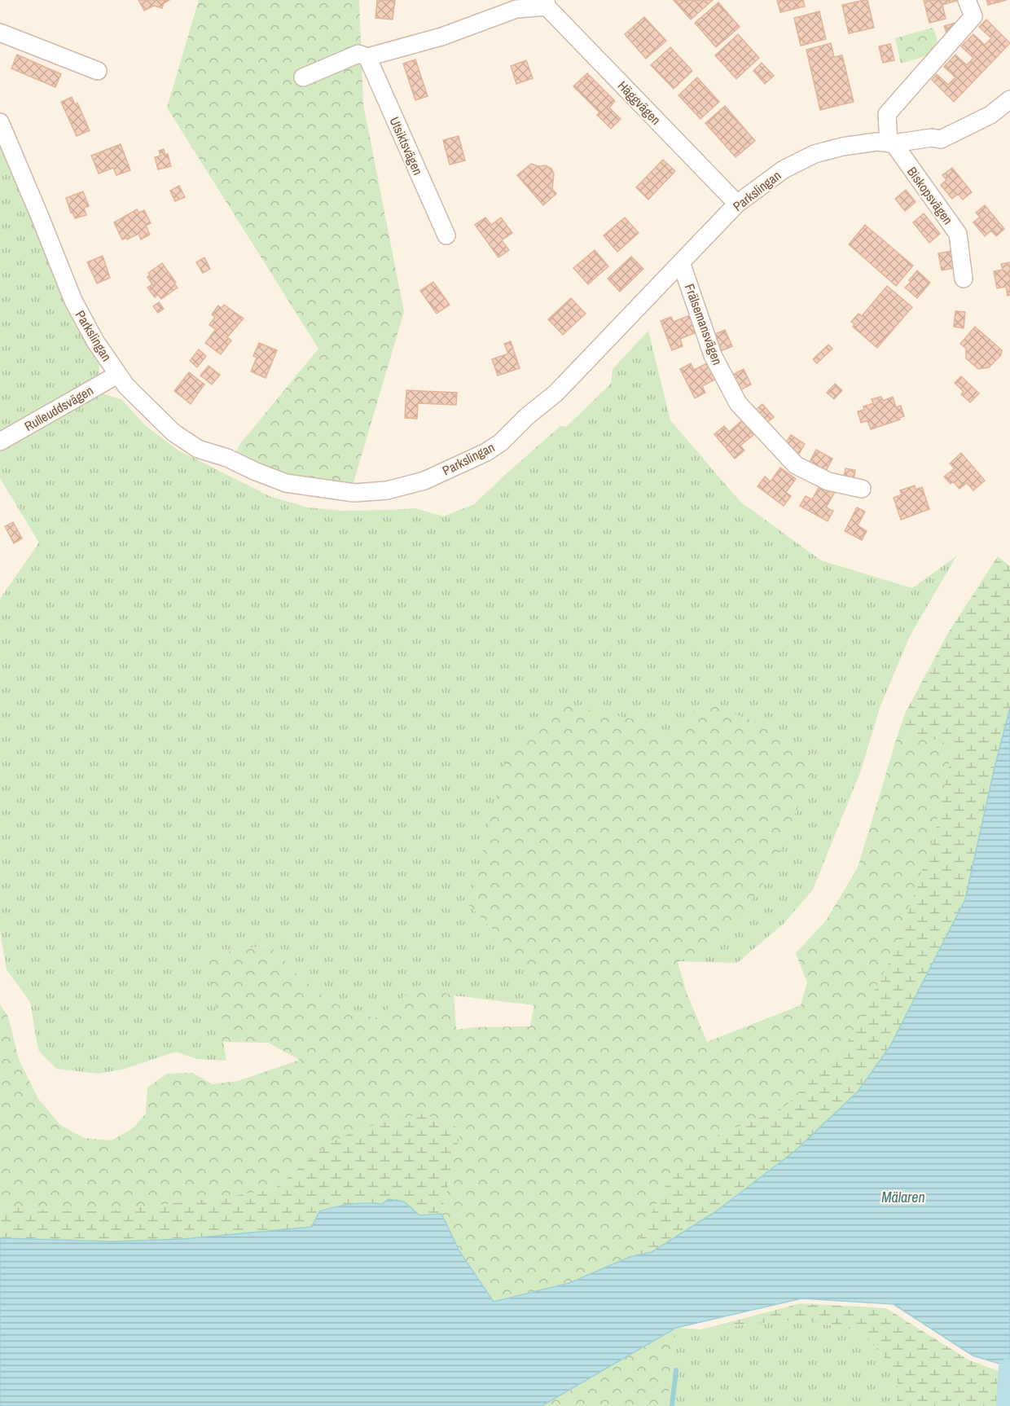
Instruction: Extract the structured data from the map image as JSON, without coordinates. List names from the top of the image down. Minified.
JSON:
{"streets":{"street":["Häggvägen","Utsiktsvägen","Parkslingan","Biskopsvägen","Frälsemansvägen","Rulleuddsvägen"]},"crossings":[["Häggvägen","Parkslingan"],["Parkslingan","Biskopsvägen"],["Parkslingan","Frälsemansvägen"],["Parkslingan","Rulleuddsvägen"]],"water":["Mälaren"]}
